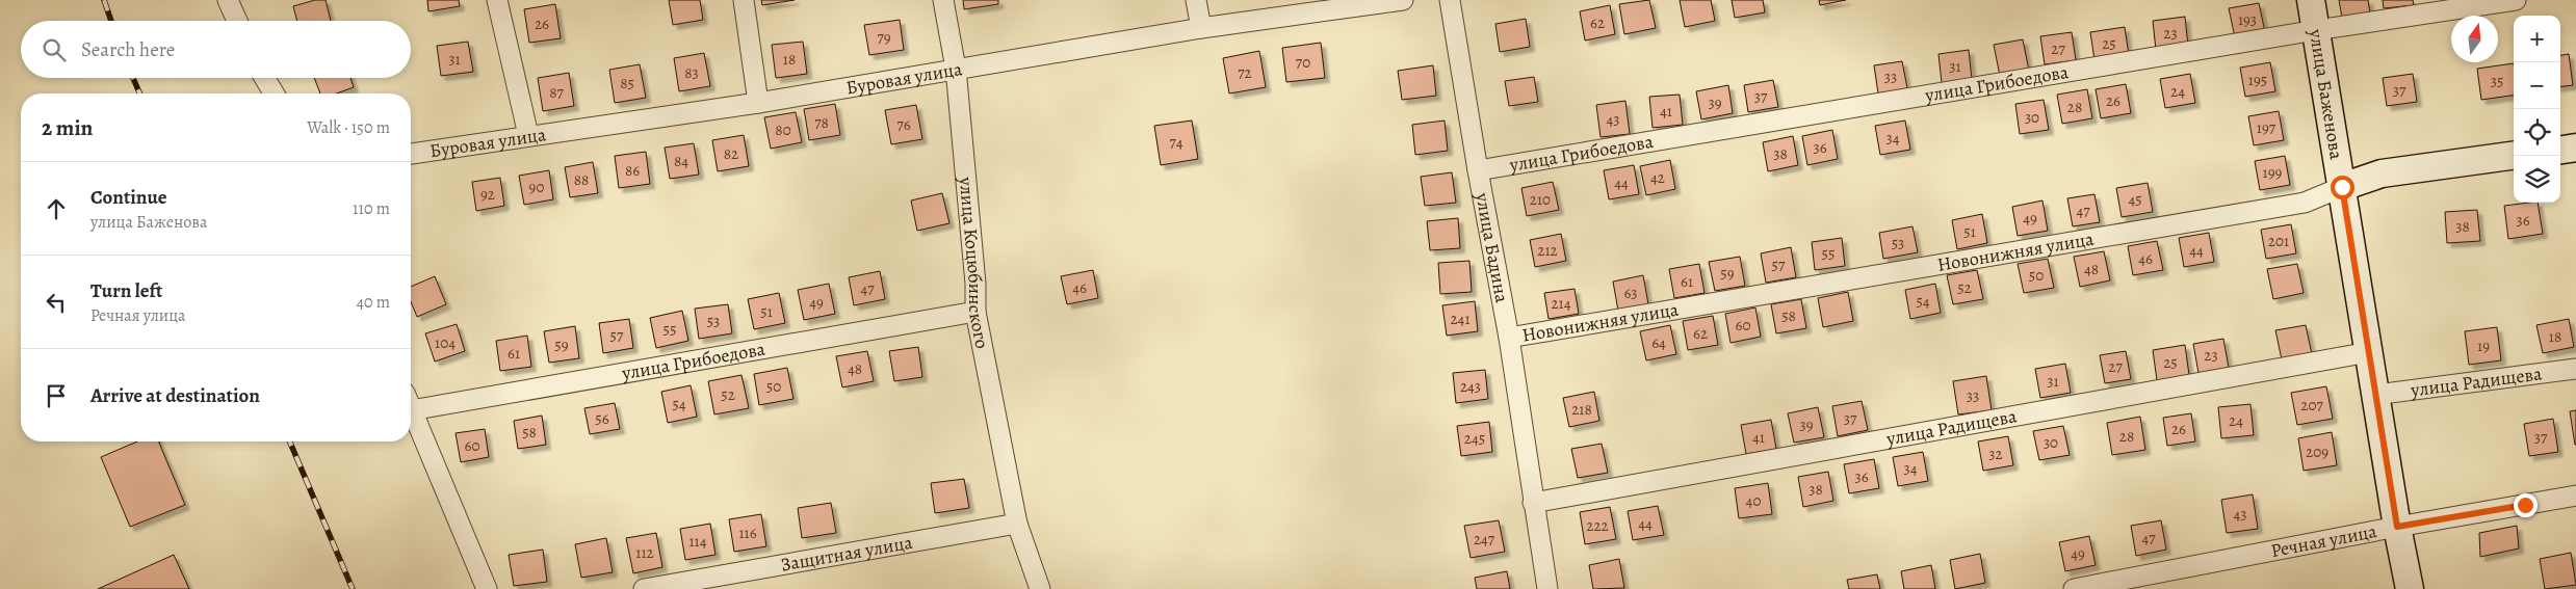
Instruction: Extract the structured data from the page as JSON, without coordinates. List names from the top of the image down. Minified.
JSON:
{"streets":{"main road":["улица Баженова","Новонижняя улица"],"street":["Буровая улица","улица Грибоедова","улица Бадина","улица Коцюбинского","улица Радищева","Речная улица","Защитная улица"]},"crossings":[["Буровая улица","улица Коцюбинского"],["улица Грибоедова","улица Баженова"],["улица Грибоедова","улица Бадина"],["улица Грибоедова","улица Коцюбинского"],["улица Баженова","Новонижняя улица"],["улица Баженова","улица Радищева"],["улица Баженова","Речная улица"],["улица Бадина","Новонижняя улица"],["улица Бадина","улица Радищева"],["улица Коцюбинского","Защитная улица"]],"house_numbers":["193","62","26","23","79","25","27","31","18","70","31","83","72","33","195","35","85","37","24","87","37","26","39","28","41","30","43","78","76","197","80","34","74","36","82","38","84","86","199","42","88","44","90","92","210","45","47","49","36","38","51","201","53","212","44","55","46","57","48","59","50","61","46","52","47","63","54","49","214","51","58","241","53","60","55","62","57","18","104","64","59","19","61","23","25","27","48","31","50","243","52","33","54","207","218","56","37","24","39","26","58","28","41","37","245","30","60","209","32","34","36","38","40","43","44","222","116","47","247","114","112","49"],"north":"top","page":{"map_buttons":["+","−"],"search":"Search here","heading":["2 min","Walk · 150 m"],"list":[["Continue","улица Баженова","110 m"],["Turn left","Речная улица","40 m"],"Arrive at destination"]}}
